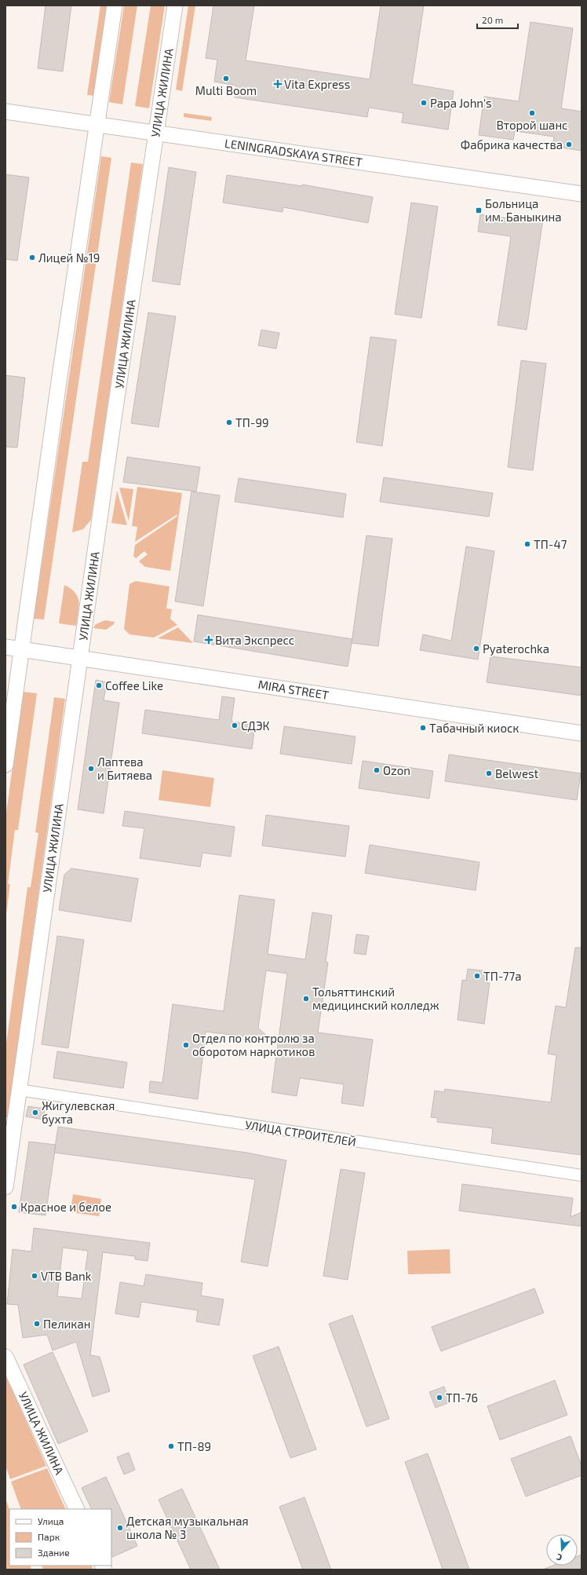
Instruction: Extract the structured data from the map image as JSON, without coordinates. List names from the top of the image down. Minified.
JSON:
{"streets":{"main road":["УЛИЦА ЖИЛИНА","LENINGRADSKAYA STREET","MIRA STREET"],"street":["УЛИЦА СТРОИТЕЛЕЙ"]},"crossings":[["УЛИЦА ЖИЛИНА","LENINGRADSKAYA STREET"],["УЛИЦА ЖИЛИНА","MIRA STREET"],["УЛИЦА ЖИЛИНА","УЛИЦА СТРОИТЕЛЕЙ"]],"places":{"other":["Multi Boom","Papa John's","Второй шанс","Фабрика качества","Лицей №19","ТП-99","ТП-47","Pyaterochka","Coffee Like","СДЭК","Табачный киоск","Лаптева и Битяева","Ozon","Belwest","ТП-77а","Тольяттинский медицинский колледж","Отдел по контролю за оборотом наркотиков","Жигулевская бухта","Красное и белое","VTB Bank","Пеликан","ТП-76","ТП-89","Детская музыкальная школа № 3"],"health":["Vita Express","Вита Экспресс"],"transit":["Больница им. Баныкина"]},"legend":["Улица","Парк","Здание"],"scale_bar":"20 m","north":"bottom"}
